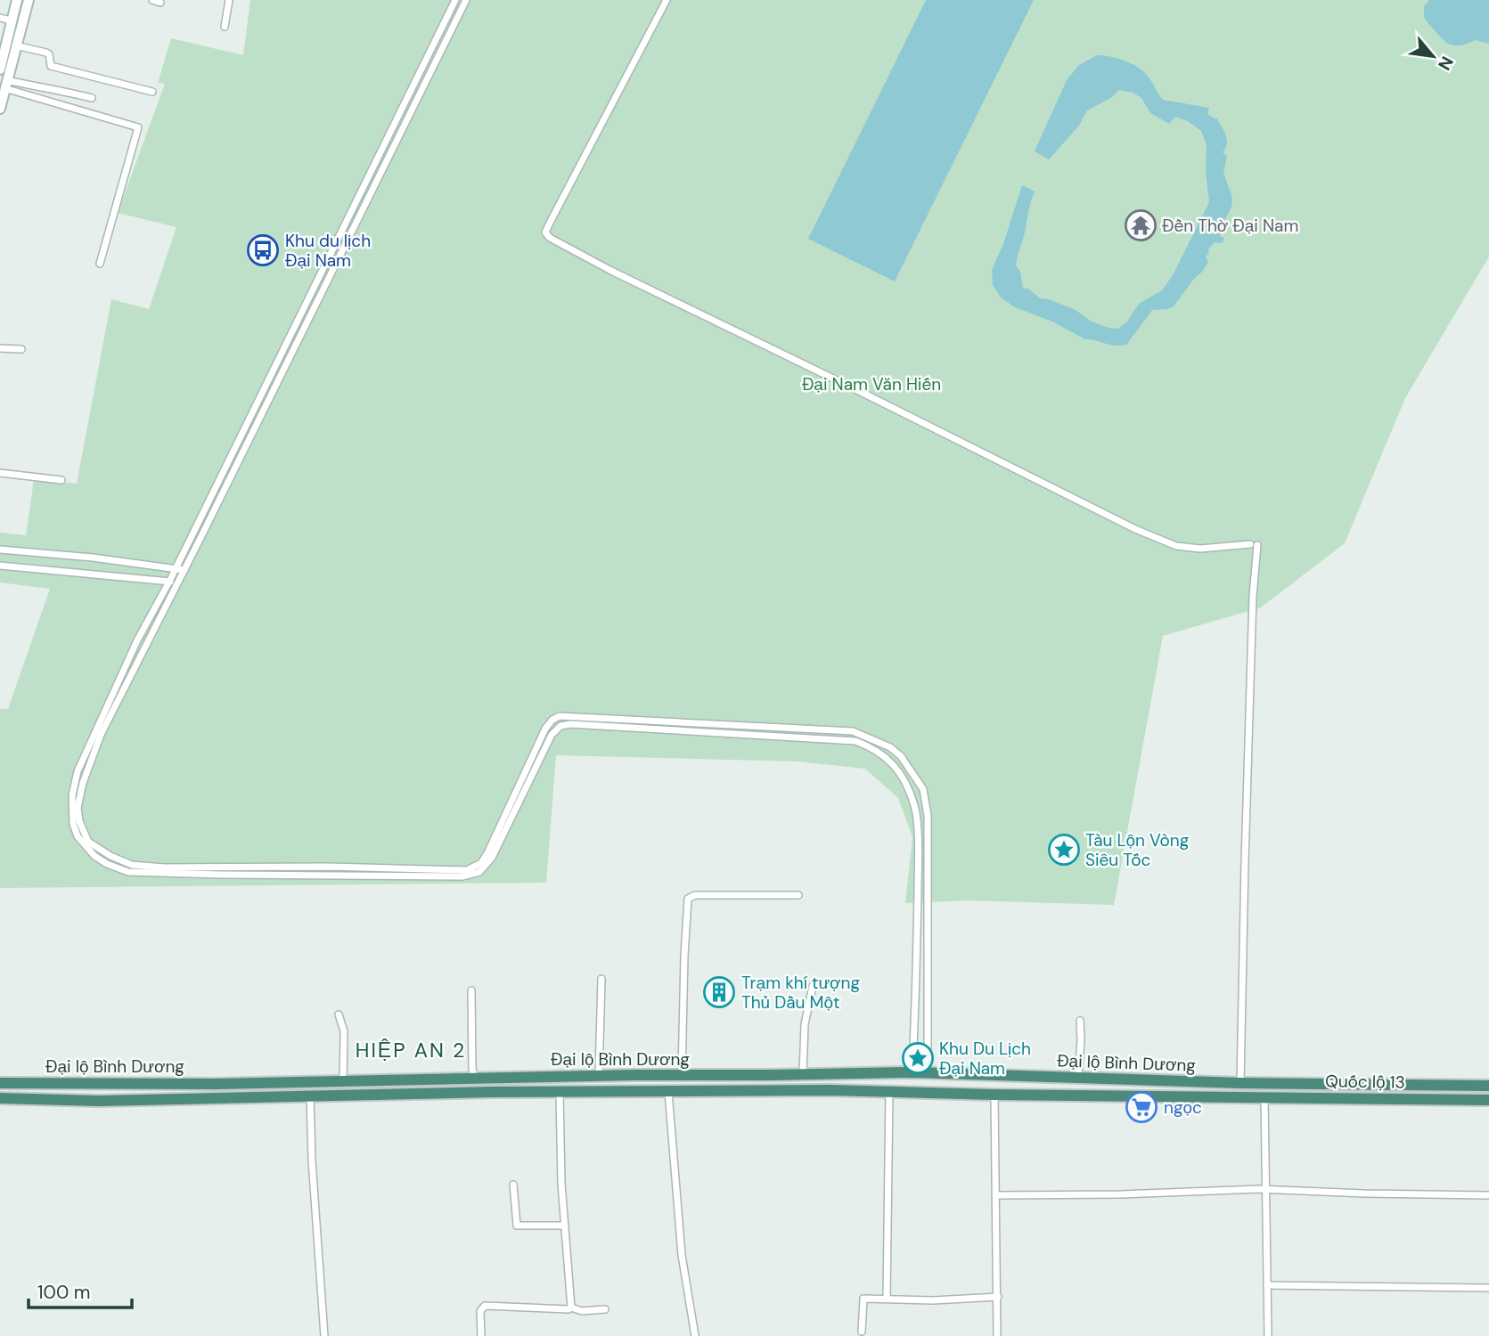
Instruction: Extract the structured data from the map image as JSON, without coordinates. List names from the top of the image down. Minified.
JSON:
{"streets":{"highway":["Đại lộ Bình Dương","Quốc lộ 13"]},"crossings":[["Đại lộ Bình Dương","Quốc lộ 13"]],"districts":["HIỆP AN 2"],"parks":["Đại Nam Văn Hiến"],"places":{"temple":["Đền Thờ Đại Nam"],"bus stop":["Khu du lịch Đại Nam"],"place":["Tàu Lộn Vòng Siêu Tốc","Khu Du Lịch Đại Nam"],"building":["Trạm khí tượng Thủ Dầu Một"],"supermarket":["ngọc"]},"scale_bar":"100 m","north":"bottom right"}
